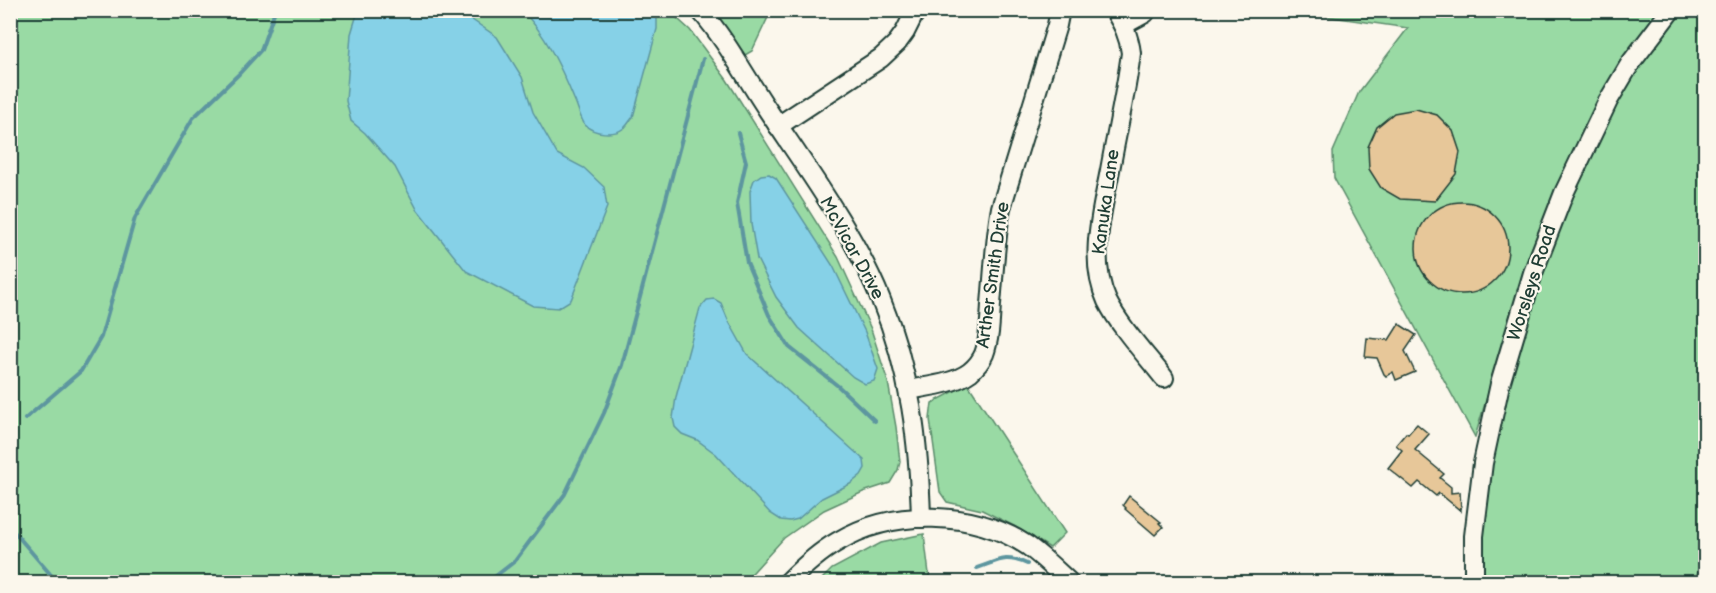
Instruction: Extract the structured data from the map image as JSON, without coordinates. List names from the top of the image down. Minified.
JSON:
{"streets":{"street":["Kanuka Lane","McVicar Drive","Arther Smith Drive","Worsleys Road"]},"crossings":[["McVicar Drive","Arther Smith Drive"]]}
